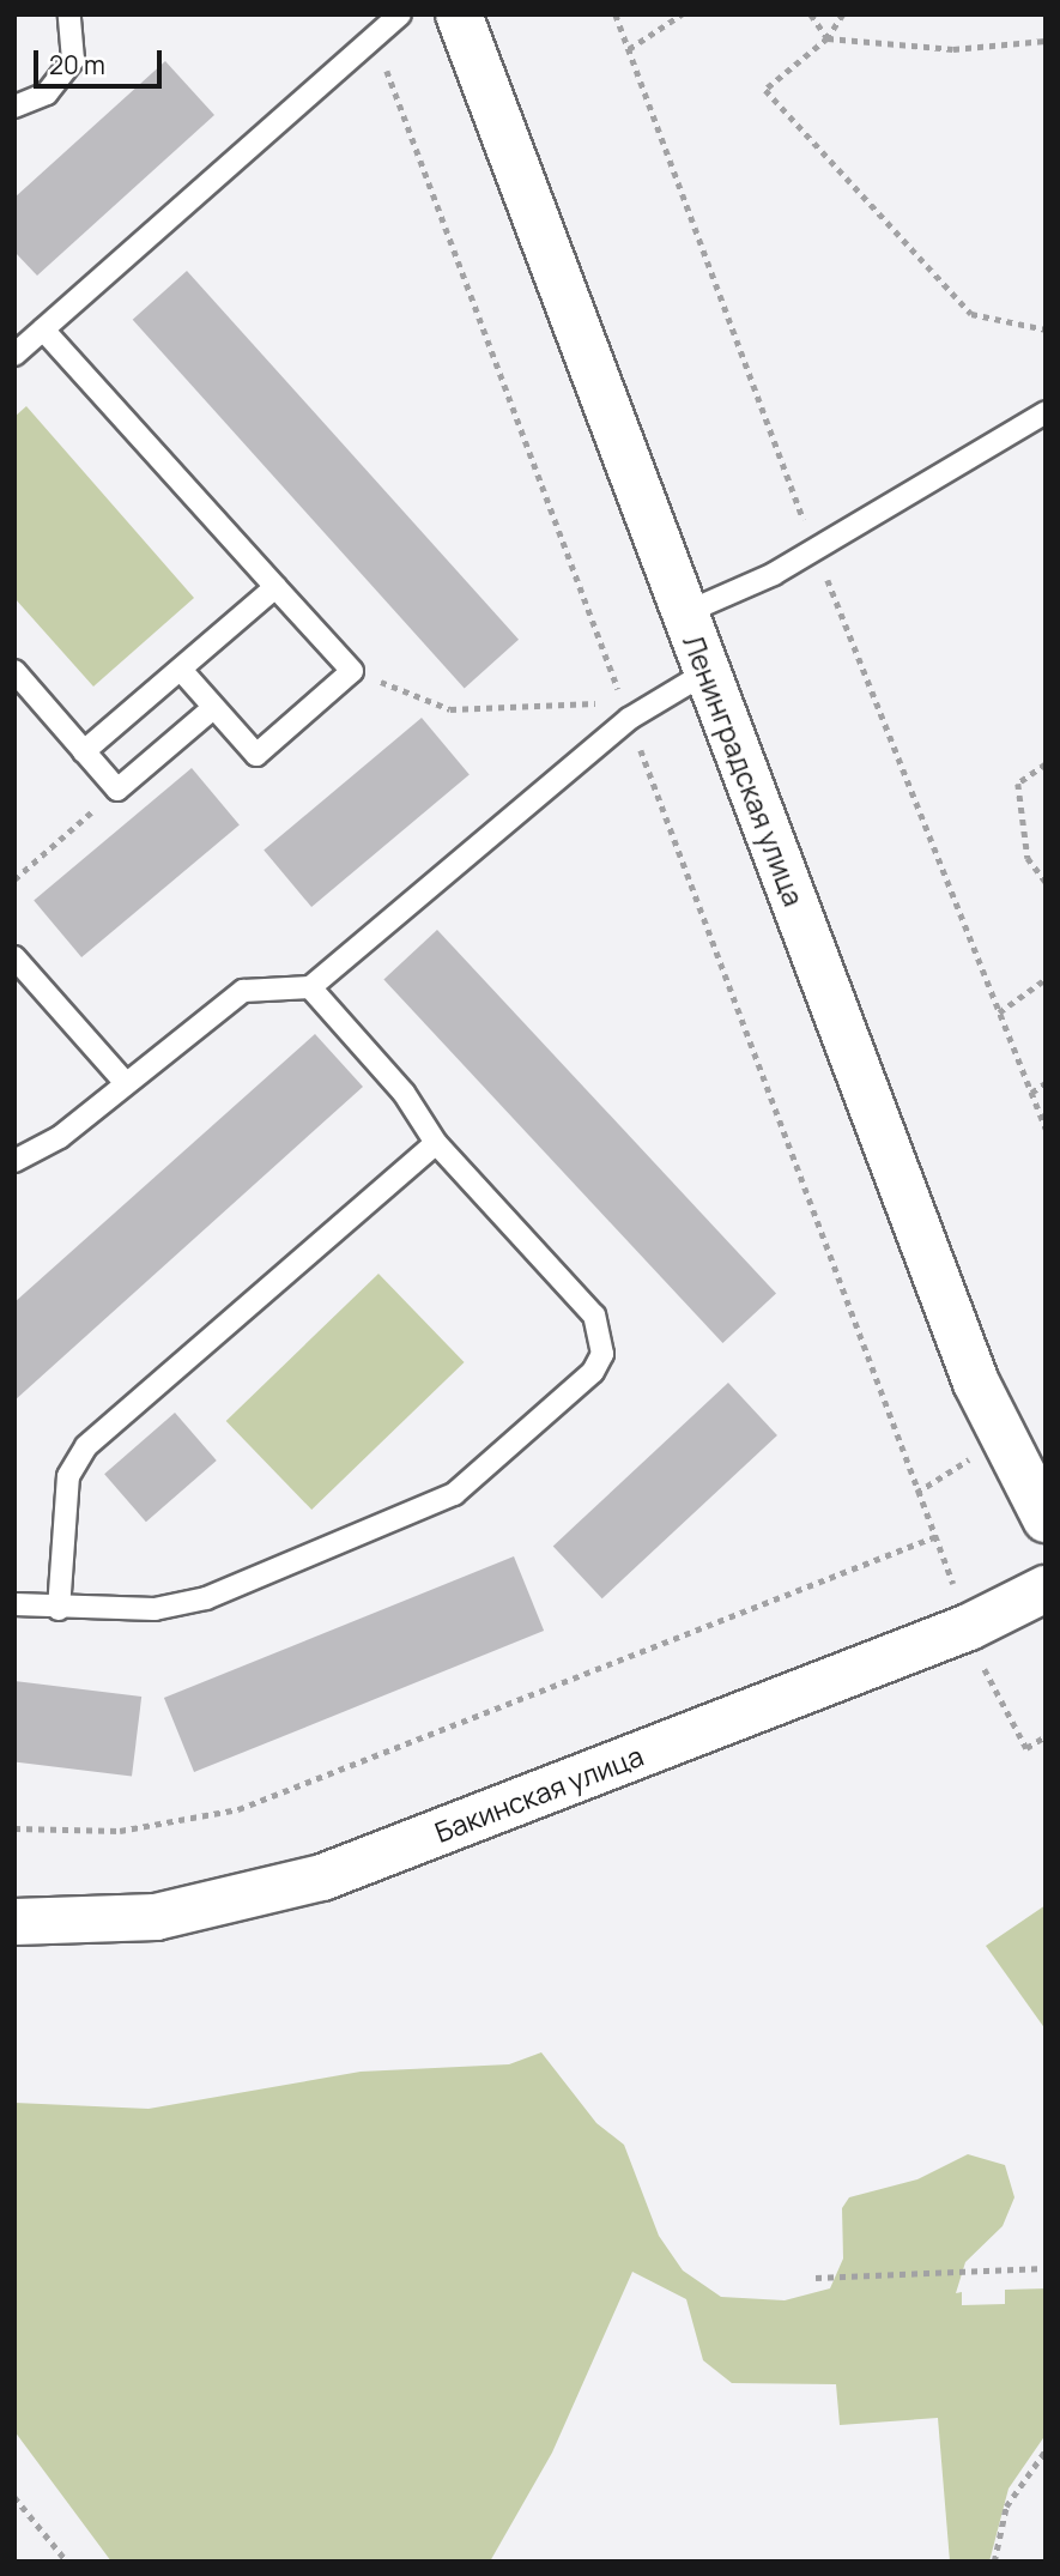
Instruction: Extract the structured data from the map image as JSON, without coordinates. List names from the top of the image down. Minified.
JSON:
{"streets":{"street":["Ленинградская улица","Бакинская улица"]},"scale_bar":"20 m"}
